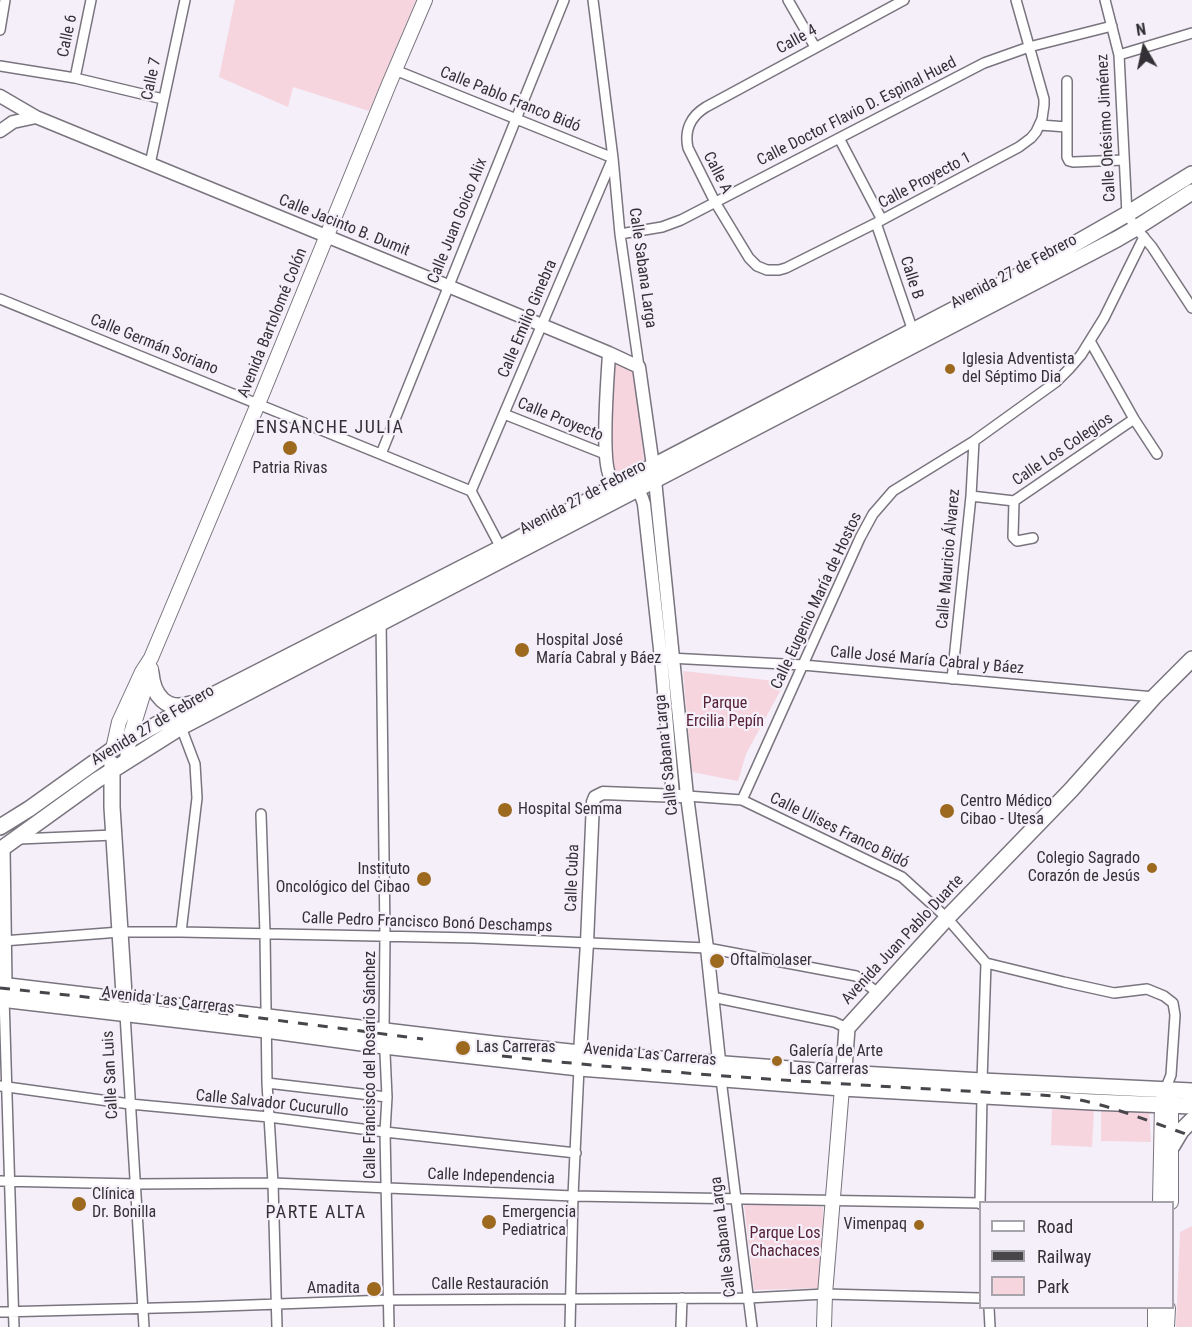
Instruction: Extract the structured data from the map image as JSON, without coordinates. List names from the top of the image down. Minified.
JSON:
{"streets":{"main road":["Avenida 27 de Febrero","Avenida Bartolomé Colón","Avenida Juan Pablo Duarte","Avenida Las Carreras","Calle San Luis"],"street":["Calle 6","Calle 4","Calle 7","Calle Pablo Franco Bidó","Calle Doctor Flavio D. Espinal Hued","Calle Onésimo Jiménez","Calle A","Calle Proyecto 1","Calle Juan Goico Alix","Calle Jacinto B. Dumit","Calle Sabana Larga","Calle B","Calle Emilio Ginebra","Calle Germán Soriano","Calle Proyecto","Calle Los Colegios","Calle Mauricio Álvarez","Calle Eugenio María de Hostos","Calle José María Cabral y Báez","Calle Ulises Franco Bidó","Calle Cuba","Calle Pedro Francisco Bonó Deschamps","Calle Francisco del Rosario Sánchez","Calle Salvador Cucurullo","Calle Independencia","Calle Restauración"]},"crossings":[["Calle 4","Calle A"],["Calle 7","Calle Jacinto B. Dumit"],["Calle Pablo Franco Bidó","Calle Juan Goico Alix"],["Calle Pablo Franco Bidó","Calle Sabana Larga"],["Calle Pablo Franco Bidó","Calle Emilio Ginebra"],["Calle Pablo Franco Bidó","Avenida Bartolomé Colón"],["Calle Doctor Flavio D. Espinal Hued","Calle Onésimo Jiménez"],["Calle Doctor Flavio D. Espinal Hued","Calle A"],["Calle Doctor Flavio D. Espinal Hued","Calle Sabana Larga"],["Calle Doctor Flavio D. Espinal Hued","Calle B"],["Calle Onésimo Jiménez","Avenida 27 de Febrero"],["Calle Onésimo Jiménez","Calle Eugenio María de Hostos"],["Calle A","Calle Proyecto 1"],["Calle Proyecto 1","Calle B"],["Calle Juan Goico Alix","Calle Jacinto B. Dumit"],["Calle Juan Goico Alix","Calle Germán Soriano"],["Calle Jacinto B. Dumit","Calle Sabana Larga"],["Calle Jacinto B. Dumit","Calle Emilio Ginebra"],["Calle Jacinto B. Dumit","Avenida Bartolomé Colón"],["Calle Sabana Larga","Avenida 27 de Febrero"],["Calle Sabana Larga","Calle Emilio Ginebra"],["Calle Sabana Larga","Calle José María Cabral y Báez"],["Calle Sabana Larga","Calle Ulises Franco Bidó"],["Calle Sabana Larga","Calle Cuba"],["Calle Sabana Larga","Calle Pedro Francisco Bonó Deschamps"],["Calle Sabana Larga","Avenida Las Carreras"],["Calle Sabana Larga","Calle Independencia"],["Calle Sabana Larga","Calle Restauración"],["Avenida 27 de Febrero","Calle B"],["Avenida 27 de Febrero","Avenida Bartolomé Colón"],["Avenida 27 de Febrero","Calle Eugenio María de Hostos"],["Avenida 27 de Febrero","Calle Francisco del Rosario Sánchez"],["Avenida 27 de Febrero","Calle San Luis"],["Calle Emilio Ginebra","Calle Germán Soriano"],["Calle Emilio Ginebra","Calle Proyecto"],["Avenida Bartolomé Colón","Calle Germán Soriano"],["Avenida Bartolomé Colón","Calle San Luis"],["Calle Los Colegios","Calle Mauricio Álvarez"],["Calle Mauricio Álvarez","Calle Eugenio María de Hostos"],["Calle Mauricio Álvarez","Calle José María Cabral y Báez"],["Calle Eugenio María de Hostos","Calle José María Cabral y Báez"],["Calle Eugenio María de Hostos","Calle Ulises Franco Bidó"],["Calle José María Cabral y Báez","Avenida Juan Pablo Duarte"],["Calle Ulises Franco Bidó","Calle Cuba"],["Calle Ulises Franco Bidó","Avenida Juan Pablo Duarte"],["Calle Cuba","Calle Pedro Francisco Bonó Deschamps"],["Calle Cuba","Avenida Las Carreras"],["Calle Cuba","Calle Salvador Cucurullo"],["Calle Cuba","Calle Independencia"],["Calle Cuba","Calle Restauración"],["Calle Pedro Francisco Bonó Deschamps","Avenida Juan Pablo Duarte"],["Calle Pedro Francisco Bonó Deschamps","Calle Francisco del Rosario Sánchez"],["Calle Pedro Francisco Bonó Deschamps","Calle San Luis"],["Avenida Juan Pablo Duarte","Avenida Las Carreras"],["Avenida Juan Pablo Duarte","Calle Independencia"],["Avenida Juan Pablo Duarte","Calle Restauración"],["Avenida Las Carreras","Calle Francisco del Rosario Sánchez"],["Avenida Las Carreras","Calle San Luis"],["Calle Francisco del Rosario Sánchez","Calle Salvador Cucurullo"],["Calle Francisco del Rosario Sánchez","Calle Independencia"],["Calle Francisco del Rosario Sánchez","Calle Restauración"],["Calle San Luis","Calle Salvador Cucurullo"],["Calle San Luis","Calle Independencia"],["Calle San Luis","Calle Restauración"]],"districts":["ENSANCHE JULIA","PARTE ALTA"],"parks":["Parque Ercilia Pepín","Parque Los Chachaces"],"places":["Iglesia Adventista del Séptimo Dia","Patria Rivas","Hospital José María Cabral y Báez","Hospital Semma","Centro Médico Cibao - Utesa","Colegio Sagrado Corazón de Jesús","Instituto Oncológico del Cibao","Oftalmolaser","Las Carreras","Galería de Arte Las Carreras","Clínica Dr. Bonilla","Emergencia Pediatrica","Vimenpaq","Amadita"],"legend":["Road","Railway","Park"],"north":"top"}
